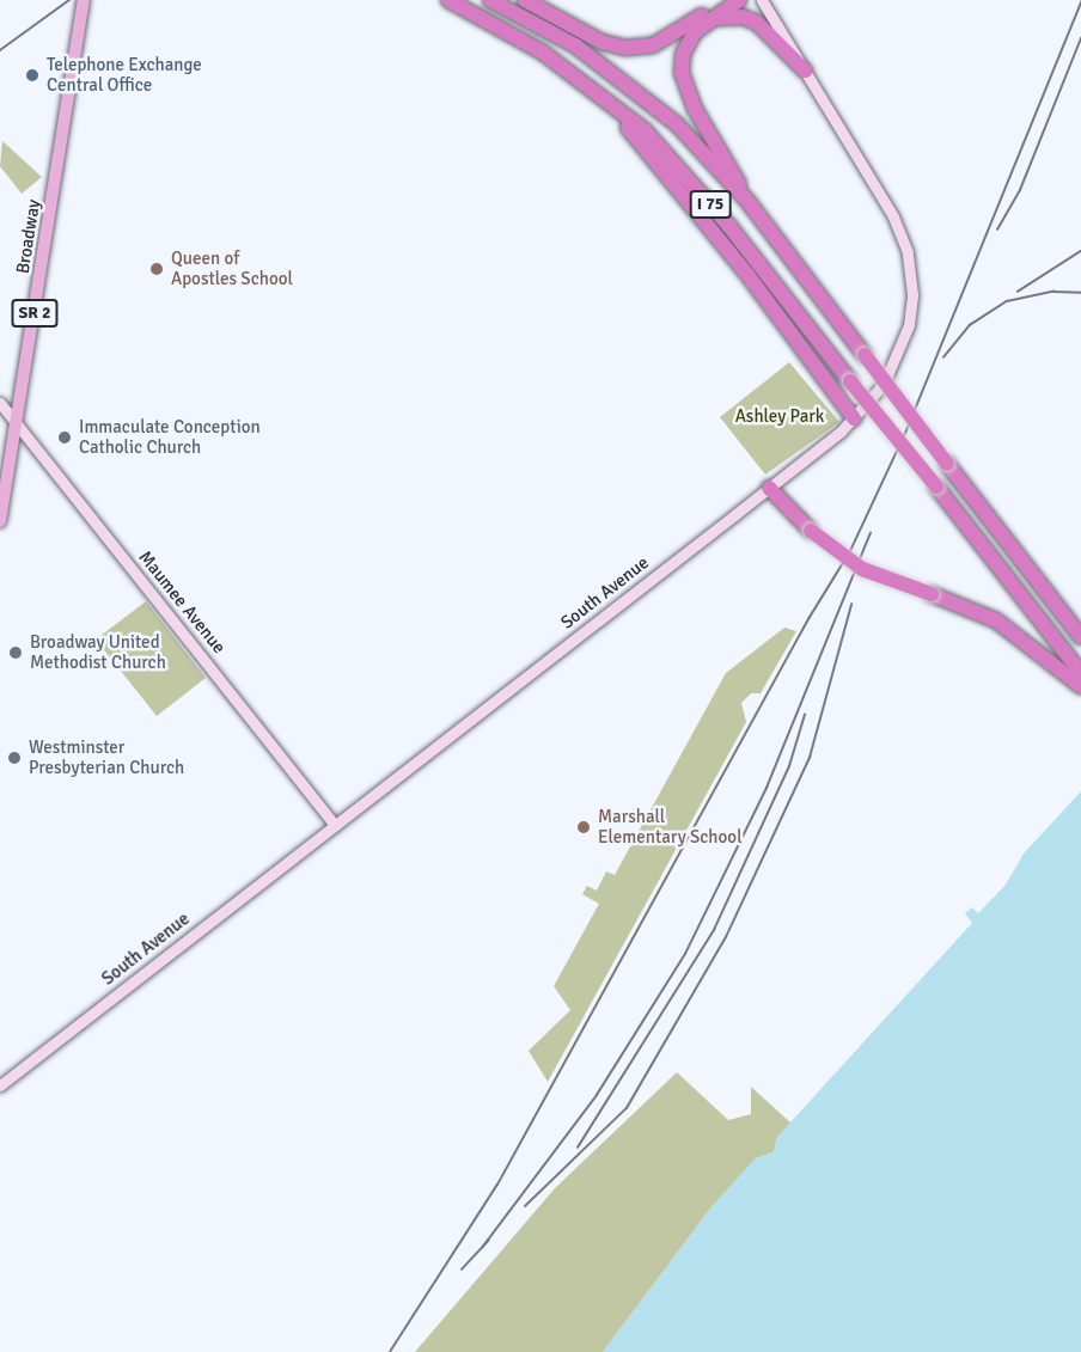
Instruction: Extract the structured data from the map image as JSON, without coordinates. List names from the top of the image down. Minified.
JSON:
{"streets":{"highway":["I 75"],"main road":["Broadway","SR 2"],"street":["South Avenue","Maumee Avenue"]},"crossings":[["Broadway","Maumee Avenue"],["South Avenue","Maumee Avenue"]],"parks":["Ashley Park"],"places":["Telephone Exchange Central Office","Queen of Apostles School","Immaculate Conception Catholic Church","Broadway United Methodist Church","Westminster Presbyterian Church","Marshall Elementary School"]}
